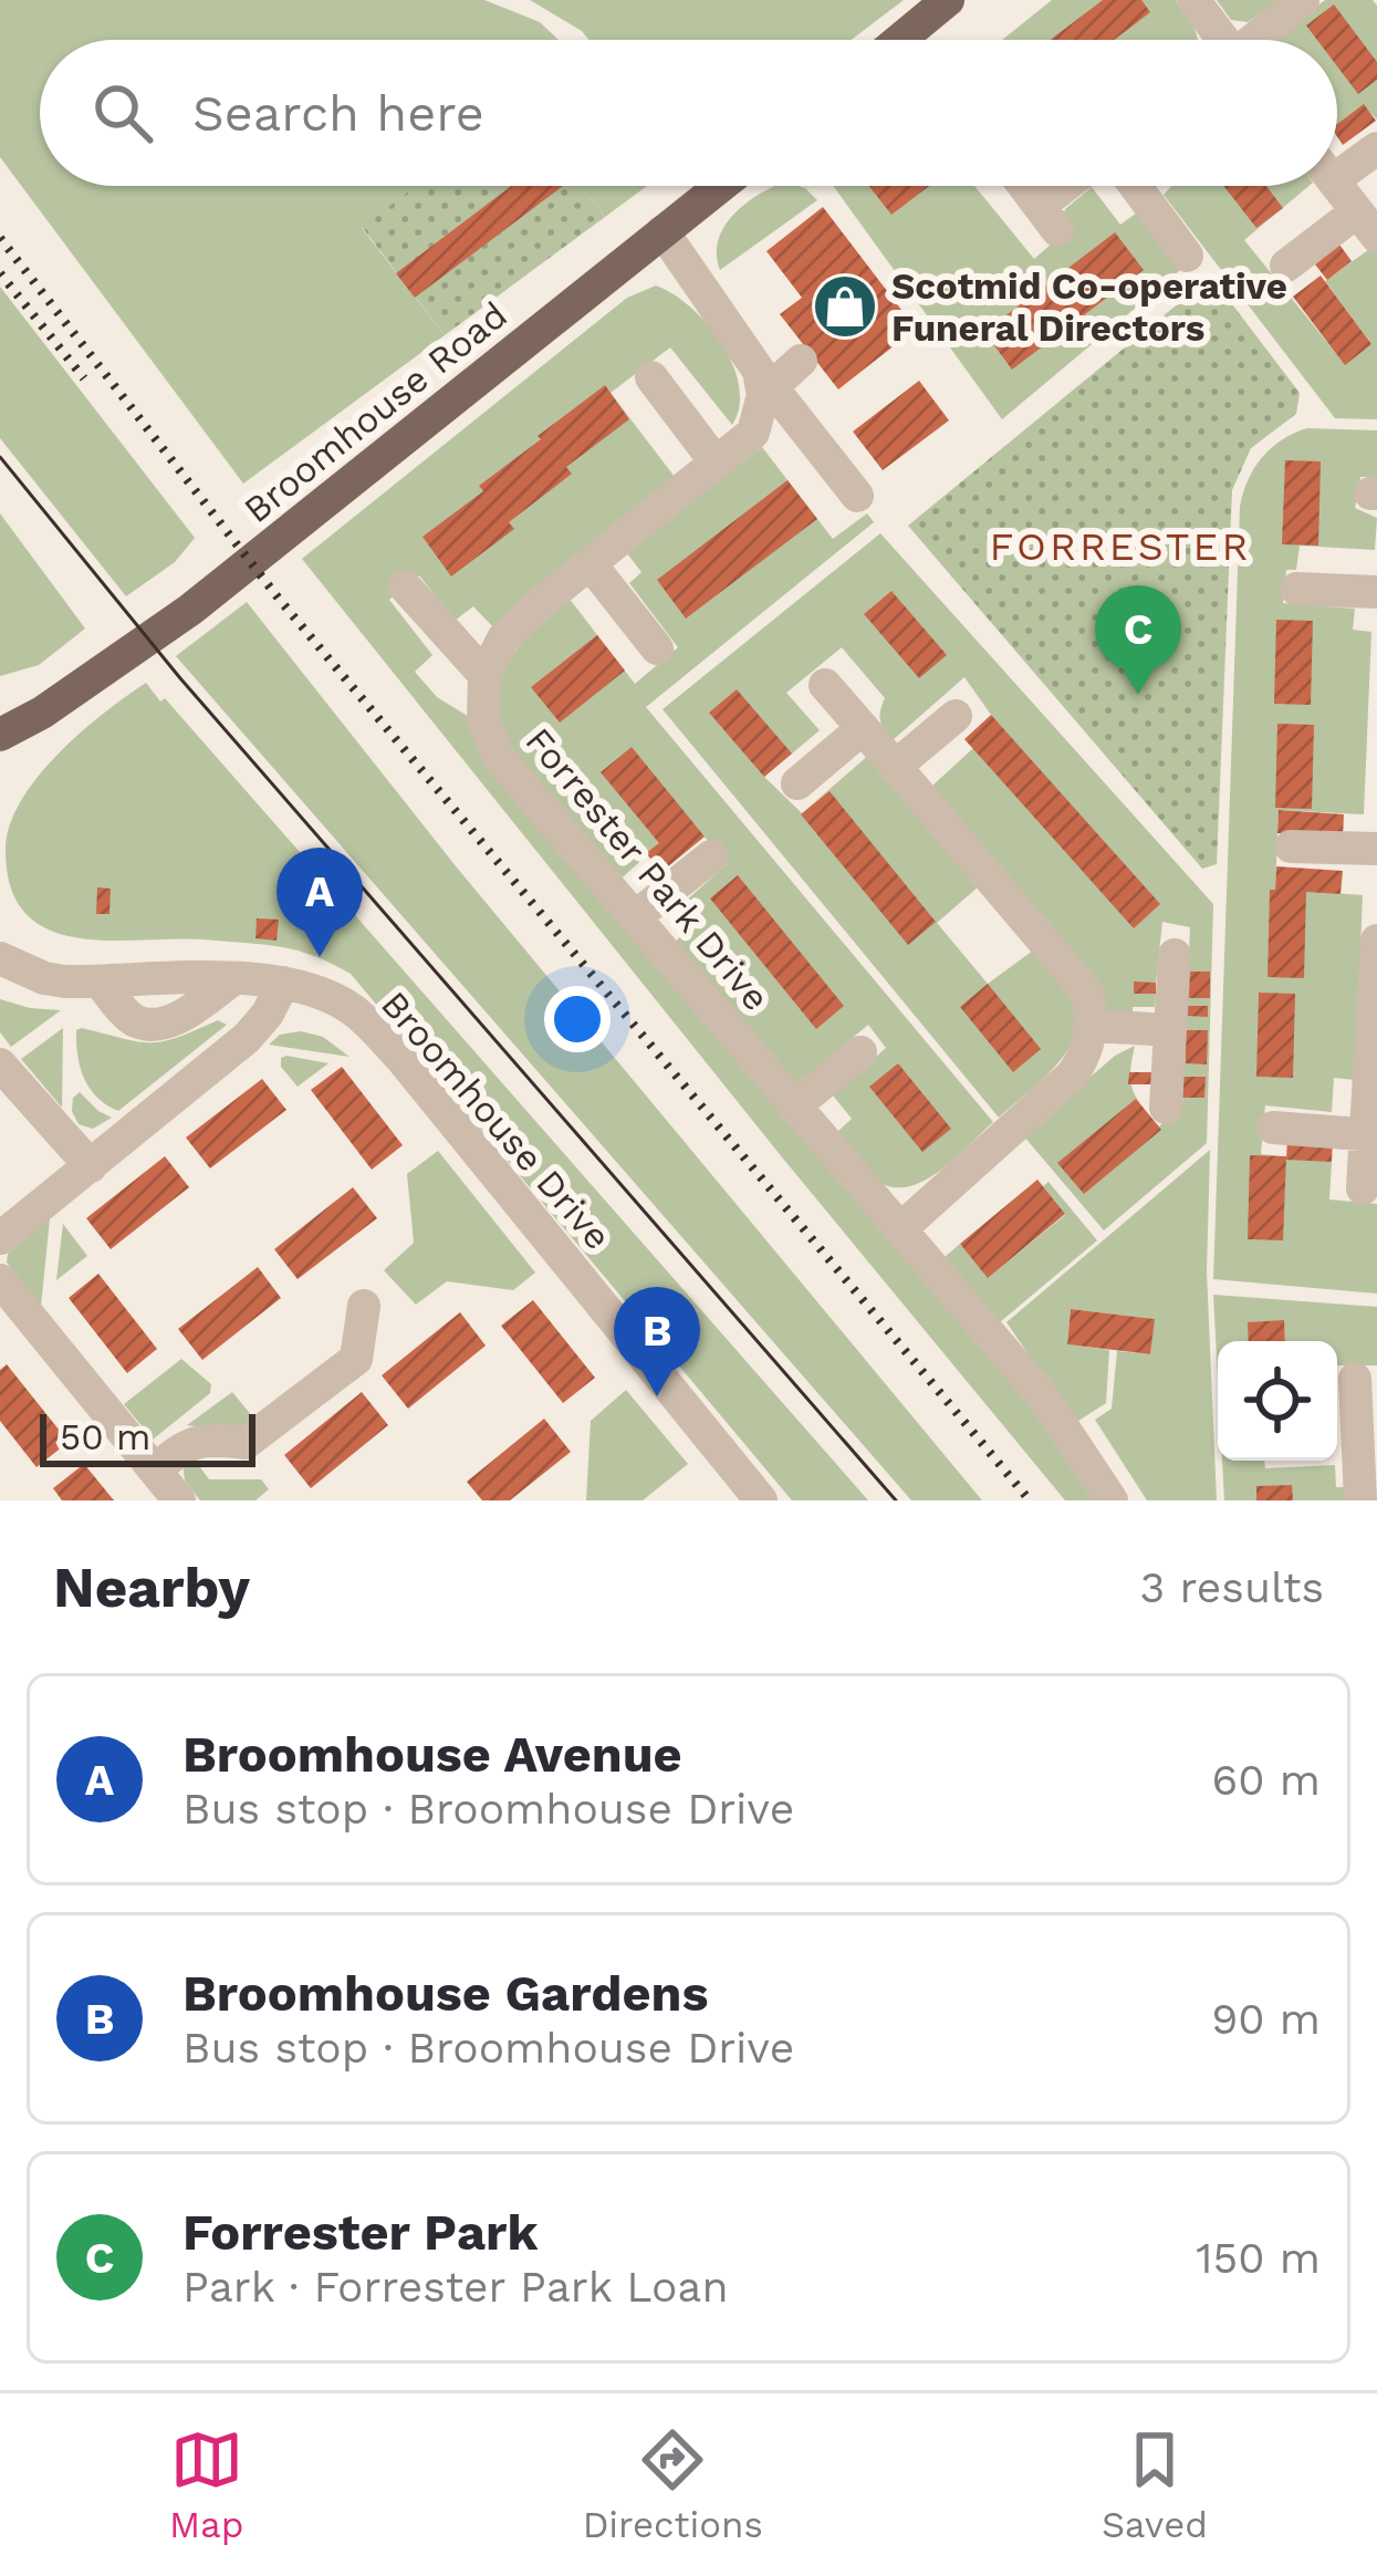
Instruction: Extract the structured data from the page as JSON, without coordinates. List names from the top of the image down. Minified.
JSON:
{"streets":{"main road":["Broomhouse Road"],"street":["Forrester Park Drive","Broomhouse Drive"]},"districts":["FORRESTER"],"places":{"shop":["Scotmid Co-operative Funeral Directors"]},"scale_bar":"50 m","page":{"search":"Search here","pins":["C","A","B"],"scale":"50 m","heading":["Nearby","3 results"],"list":[{"mark":"A","name":"Broomhouse Avenue","note":"Bus stop · Broomhouse Drive","value":"60 m"},{"mark":"B","name":"Broomhouse Gardens","note":"Bus stop · Broomhouse Drive","value":"90 m"},{"mark":"C","name":"Forrester Park","note":"Park · Forrester Park Loan","value":"150 m"}],"nav":["Map","Directions","Saved"]}}
